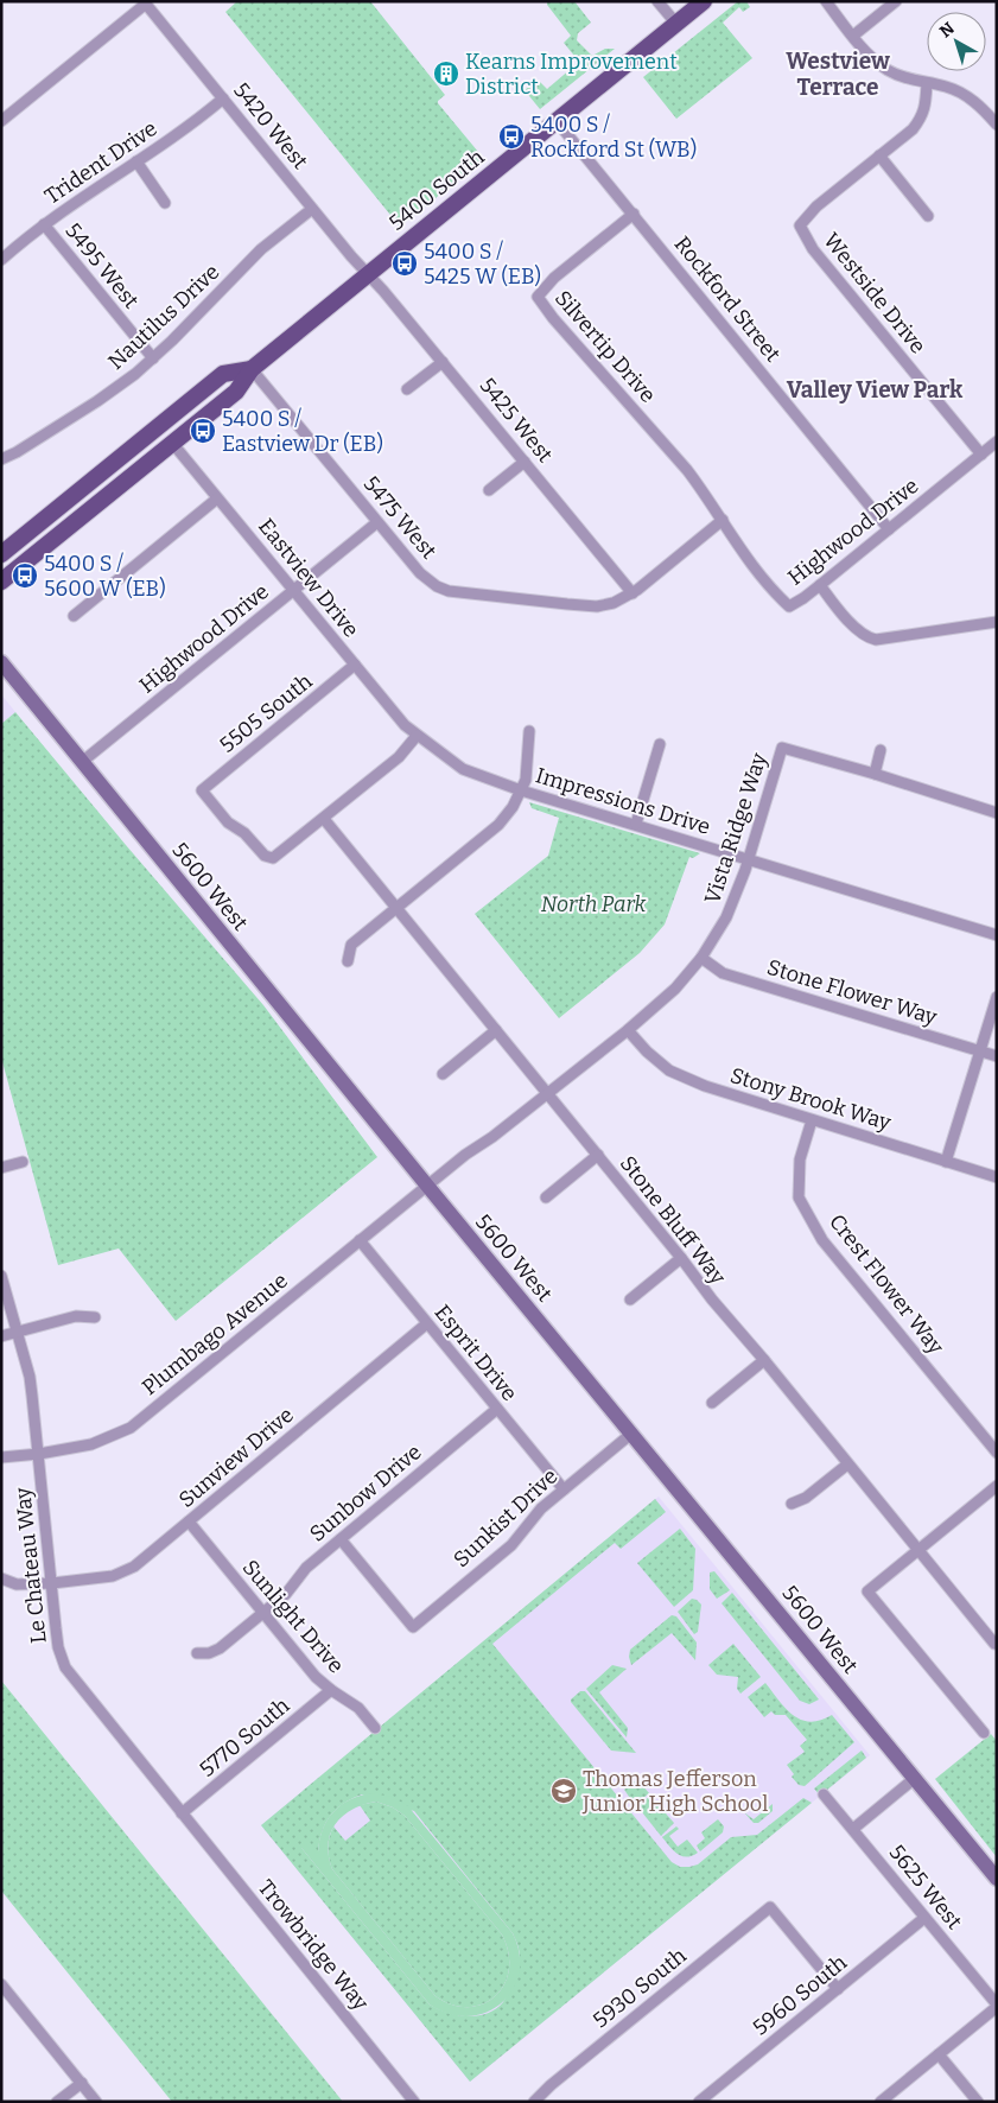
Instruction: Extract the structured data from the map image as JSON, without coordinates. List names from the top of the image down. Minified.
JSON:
{"streets":{"main road":["5400 South","5600 West"],"street":["5420 West","Trident Drive","5495 West","Westside Drive","Rockford Street","Nautilus Drive","Silvertip Drive","5425 West","5475 West","Highwood Drive","Eastview Drive","5505 South","Impressions Drive","Vista Ridge Way","Stone Flower Way","Stony Brook Way","Stone Bluff Way","Crest Flower Way","Plumbago Avenue","Esprit Drive","Sunview Drive","Sunbow Drive","Sunkist Drive","Le Chateau Way","Sunlight Drive","5770 South","5625 West","Trowbridge Way","5930 South","5960 South"]},"crossings":[["5420 West","Trident Drive"],["5420 West","5400 South"],["5420 West","Nautilus Drive"],["5420 West","5425 West"],["Trident Drive","5495 West"],["5400 South","Rockford Street"],["5400 South","5425 West"],["5400 South","5475 West"],["5400 South","Eastview Drive"],["5495 West","Nautilus Drive"],["Westside Drive","Highwood Drive"],["Rockford Street","Silvertip Drive"],["Rockford Street","Highwood Drive"],["Silvertip Drive","5475 West"],["Silvertip Drive","Highwood Drive"],["5425 West","5475 West"],["5475 West","Highwood Drive"],["Highwood Drive","Eastview Drive"],["Highwood Drive","5600 West"],["Eastview Drive","5505 South"],["Eastview Drive","Impressions Drive"],["5505 South","Stone Bluff Way"],["Impressions Drive","Vista Ridge Way"],["Vista Ridge Way","5600 West"],["Vista Ridge Way","Stone Flower Way"],["Vista Ridge Way","Stony Brook Way"],["Vista Ridge Way","Stone Bluff Way"],["Vista Ridge Way","Plumbago Avenue"],["5600 West","Plumbago Avenue"],["5600 West","Sunkist Drive"],["Stony Brook Way","Crest Flower Way"],["Plumbago Avenue","Esprit Drive"],["Plumbago Avenue","Le Chateau Way"],["Esprit Drive","Sunview Drive"],["Esprit Drive","Sunbow Drive"],["Esprit Drive","Sunkist Drive"],["Sunview Drive","Le Chateau Way"],["Sunview Drive","Sunlight Drive"],["Sunbow Drive","Sunkist Drive"],["Sunbow Drive","Sunlight Drive"],["Le Chateau Way","5770 South"],["Le Chateau Way","Trowbridge Way"],["Sunlight Drive","5770 South"],["5770 South","Trowbridge Way"],["5625 West","5960 South"],["5930 South","5960 South"]],"districts":["Westview Terrace","Valley View Park"],"parks":["North Park"],"places":{"building":["Kearns Improvement District"],"bus stop":["5400 S / Rockford St (WB)","5400 S / 5425 W (EB)","5400 S / Eastview Dr (EB)","5400 S / 5600 W (EB)"],"school or university":["Thomas Jefferson Junior High School"]},"north":"top left"}
